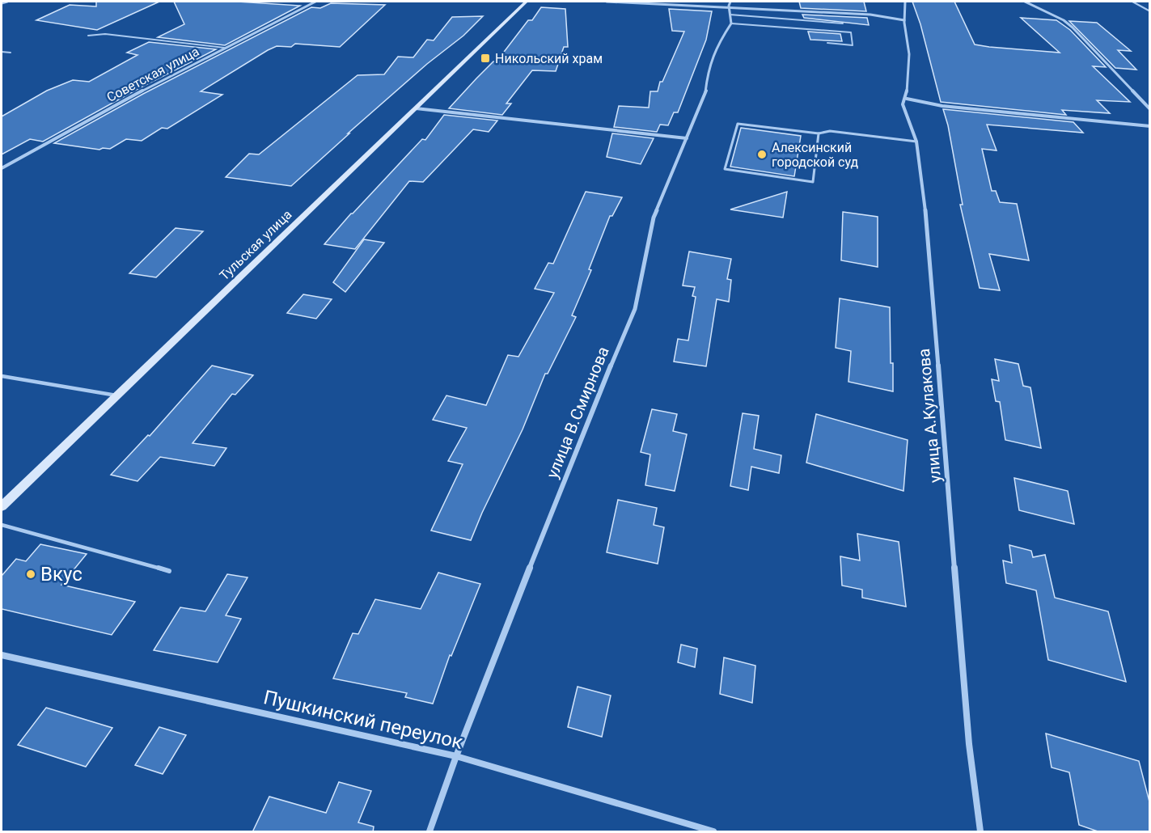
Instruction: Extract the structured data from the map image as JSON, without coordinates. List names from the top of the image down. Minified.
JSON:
{"streets":{"main road":["Тульская улица"],"street":["Советская улица","улица В.Смирнова","улица А.Кулакова","Пушкинский переулок"]},"crossings":[["улица В.Смирнова","Пушкинский переулок"]],"places":{"transit":["Никольский храм"],"other":["Алексинский городской суд","Вкус"]}}
